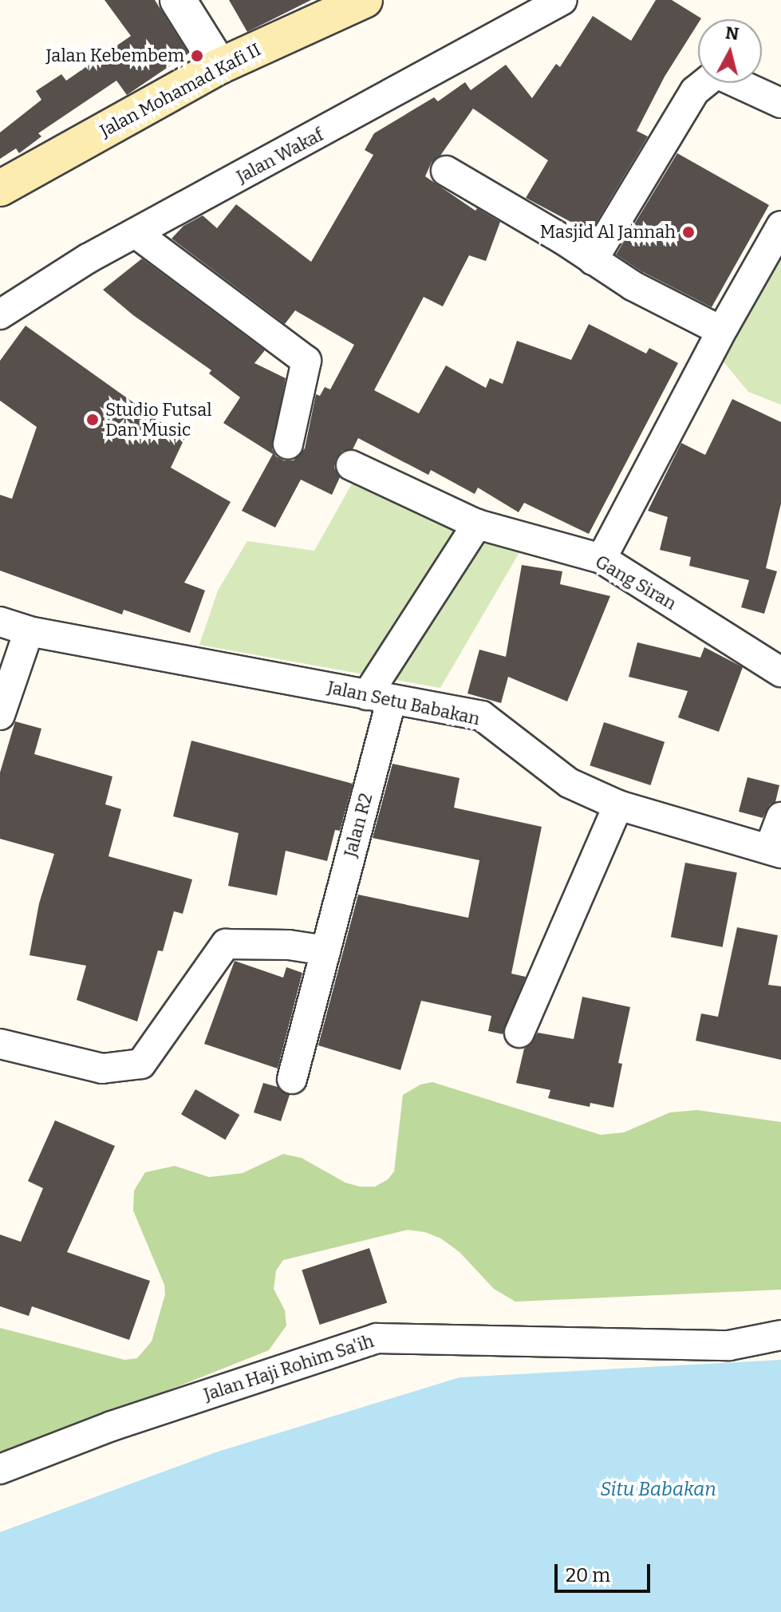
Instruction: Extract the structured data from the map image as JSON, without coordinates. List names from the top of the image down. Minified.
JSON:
{"streets":{"main road":["Jalan Mohamad Kafi II"],"street":["Jalan Wakaf","Gang Siran","Jalan Setu Babakan","Jalan R2","Jalan Haji Rohim Sa'ih"]},"crossings":[["Jalan Setu Babakan","Jalan R2"]],"water":["Situ Babakan"],"places":["Jalan Kebembem","Masjid Al Jannah","Studio Futsal Dan Music"],"scale_bar":"20 m","north":"top"}
